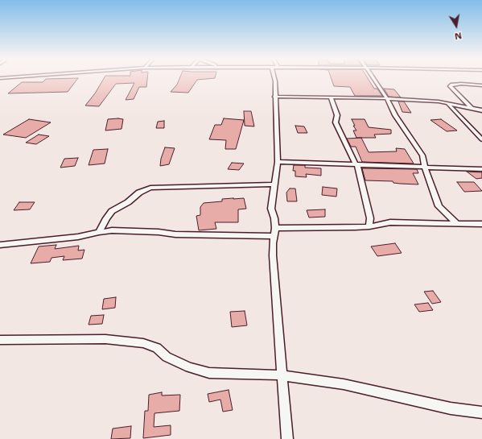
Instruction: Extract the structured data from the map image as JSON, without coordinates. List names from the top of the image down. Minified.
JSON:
{"north":"bottom"}
